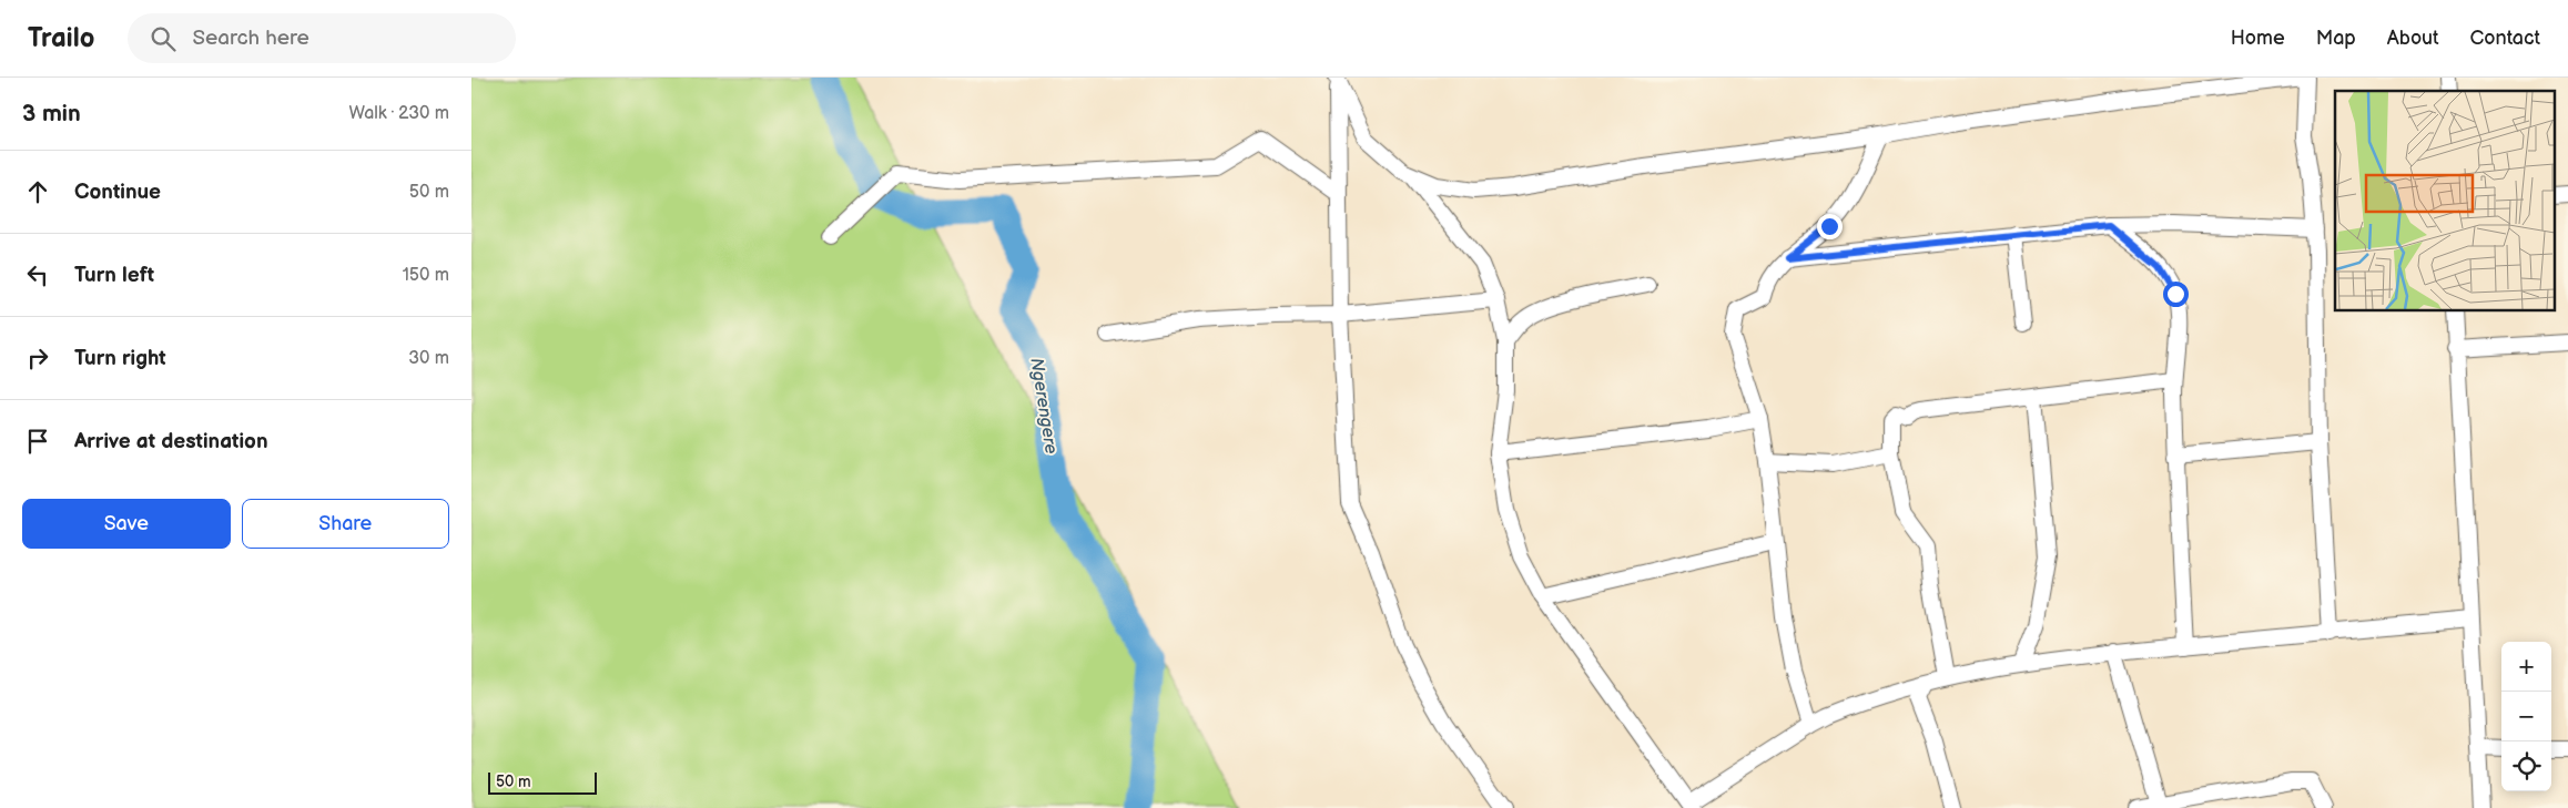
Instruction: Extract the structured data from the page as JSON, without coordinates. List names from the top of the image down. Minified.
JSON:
{"water":["Ngerengere"],"scale_bar":"50 m","page":{"header":"Trailo","search":"Search here","nav":["Home","Map","About","Contact"],"heading":["3 min","Walk · 230 m"],"list":[["Continue","50 m"],["Turn left","150 m"],["Turn right","30 m"],"Arrive at destination"],"buttons":["Save","Share"],"map_buttons":["+","−"],"scale":"50 m"}}
